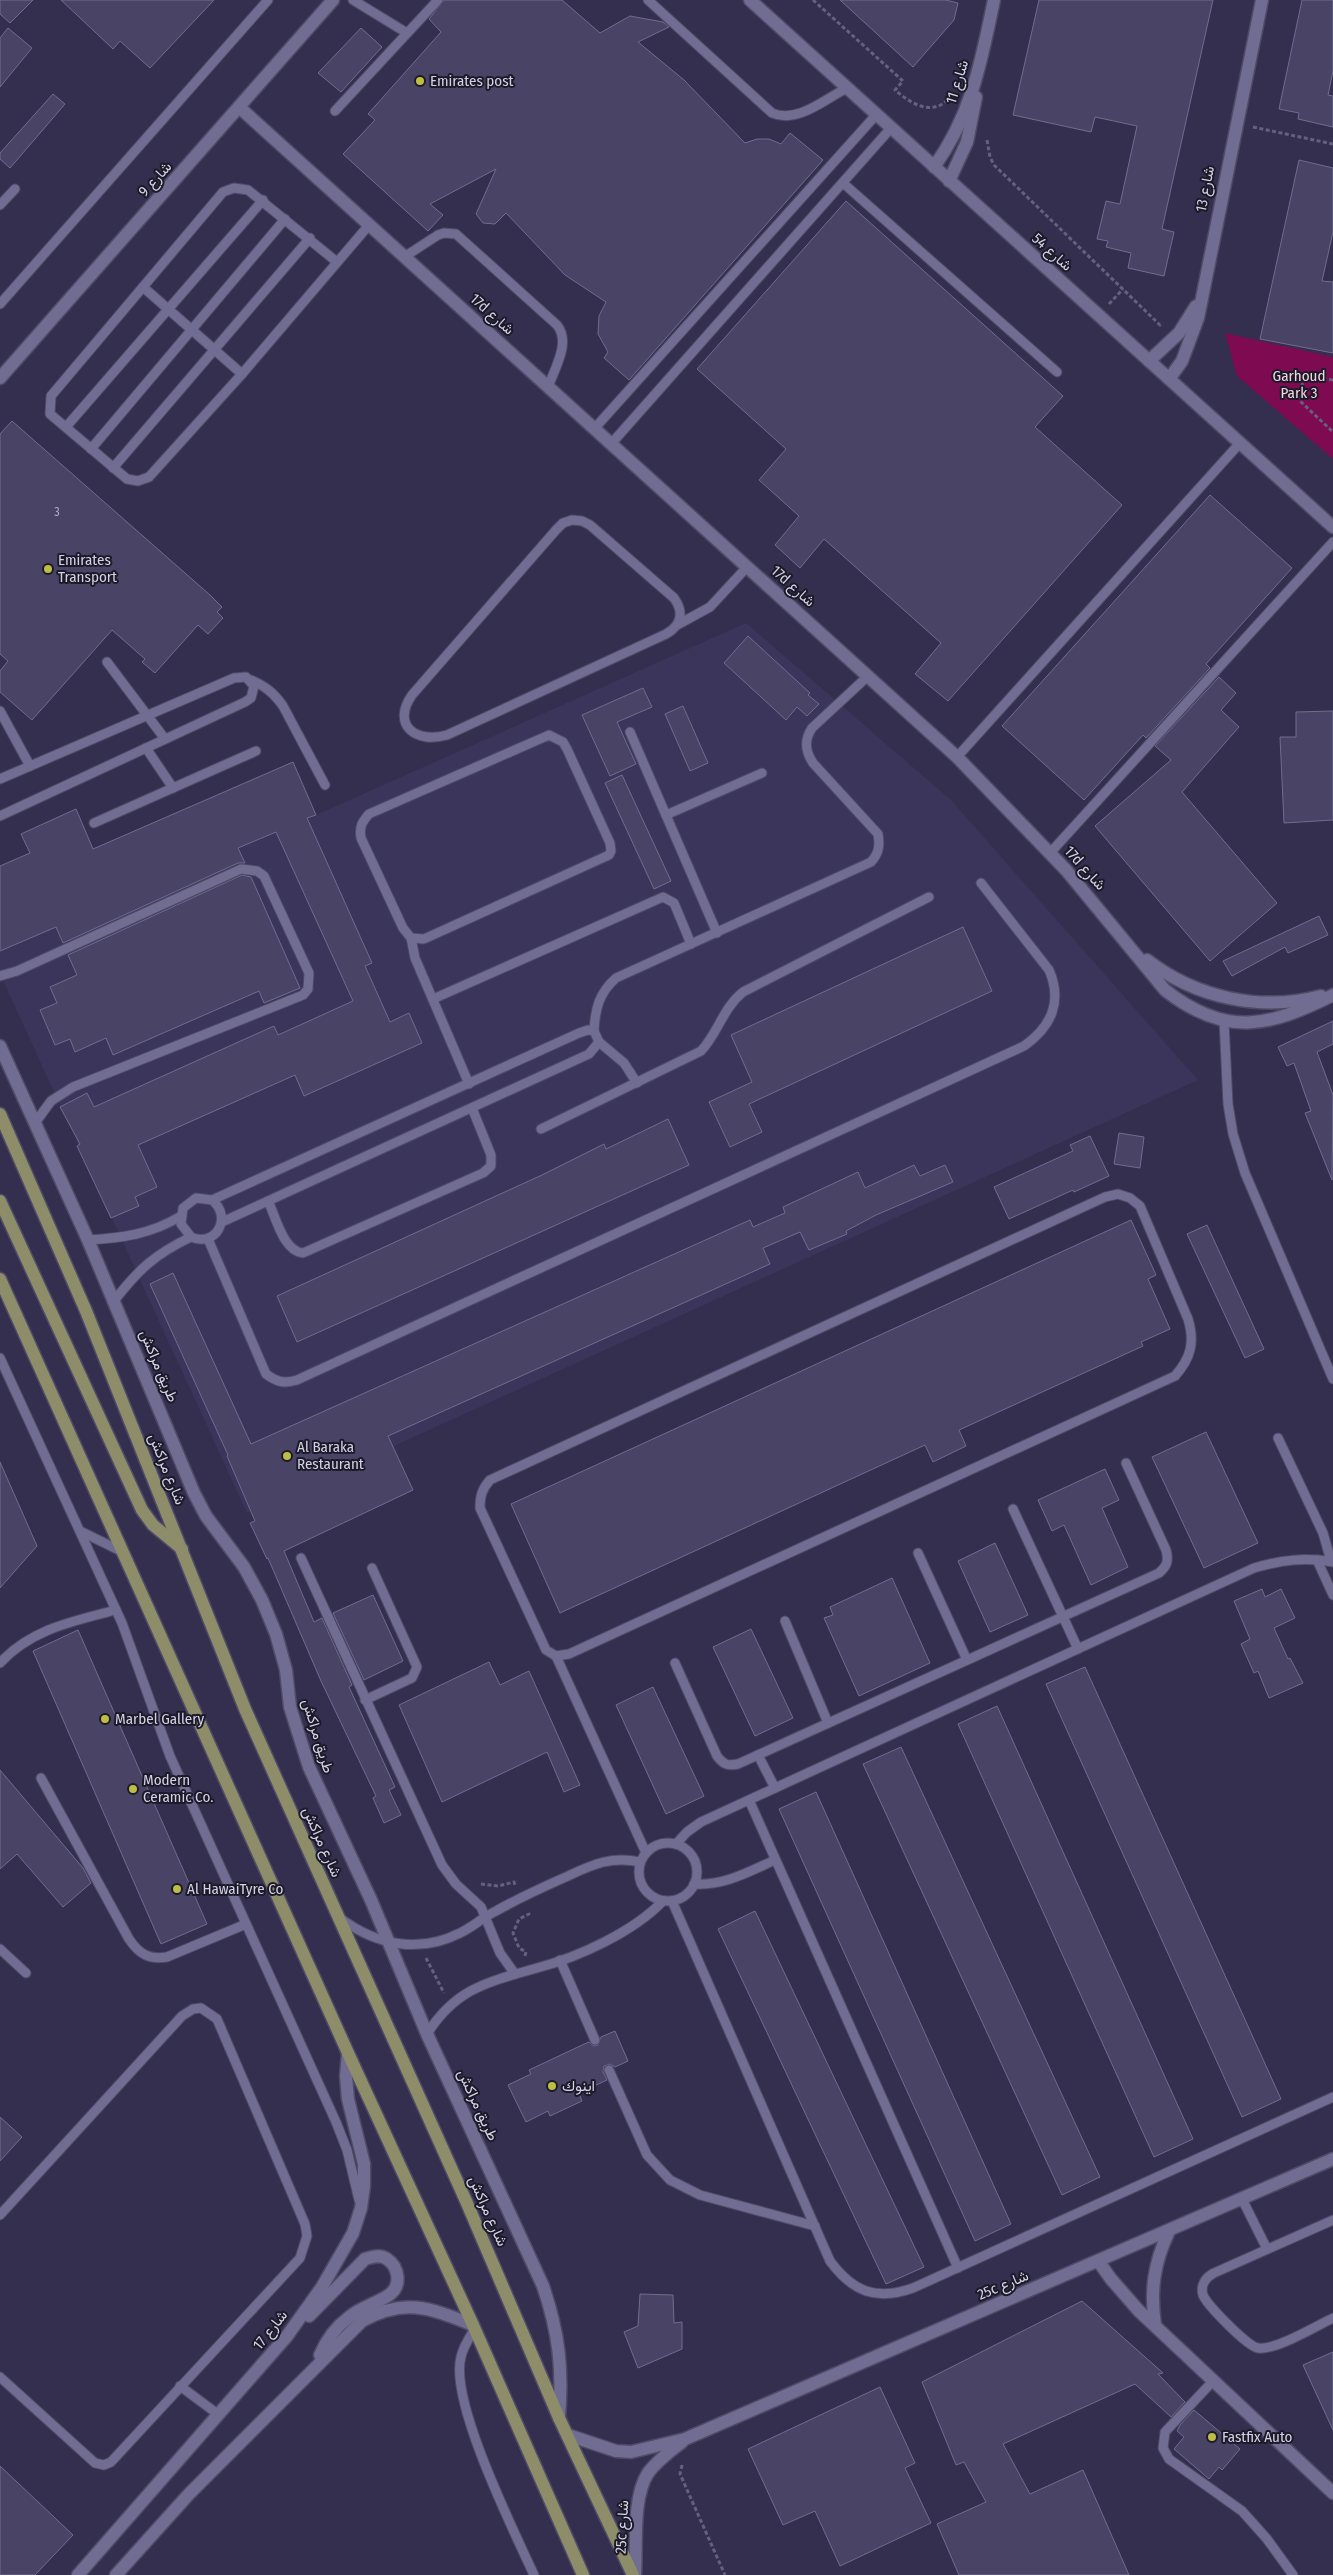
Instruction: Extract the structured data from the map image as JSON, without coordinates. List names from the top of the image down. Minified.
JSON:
{"streets":{"main road":["شارع مراكش"],"street":["شارع 11","شارع 9","شارع 13","شارع 54","17d شارع","طريق مراكش","25c شارع","شارع 17"]},"crossings":[["شارع 11","شارع 54"],["شارع 9","17d شارع"],["شارع 13","شارع 54"],["طريق مراكش","شارع مراكش"],["شارع مراكش","25c شارع"]],"parks":["Garhoud Park 3"],"places":["Emirates post","Emirates Transport","Al Baraka Restaurant","Marbel Gallery","Modern Ceramic Co.","Al HawaiTyre Co","اينوك","Fastfix Auto"],"house_numbers":["3"]}
